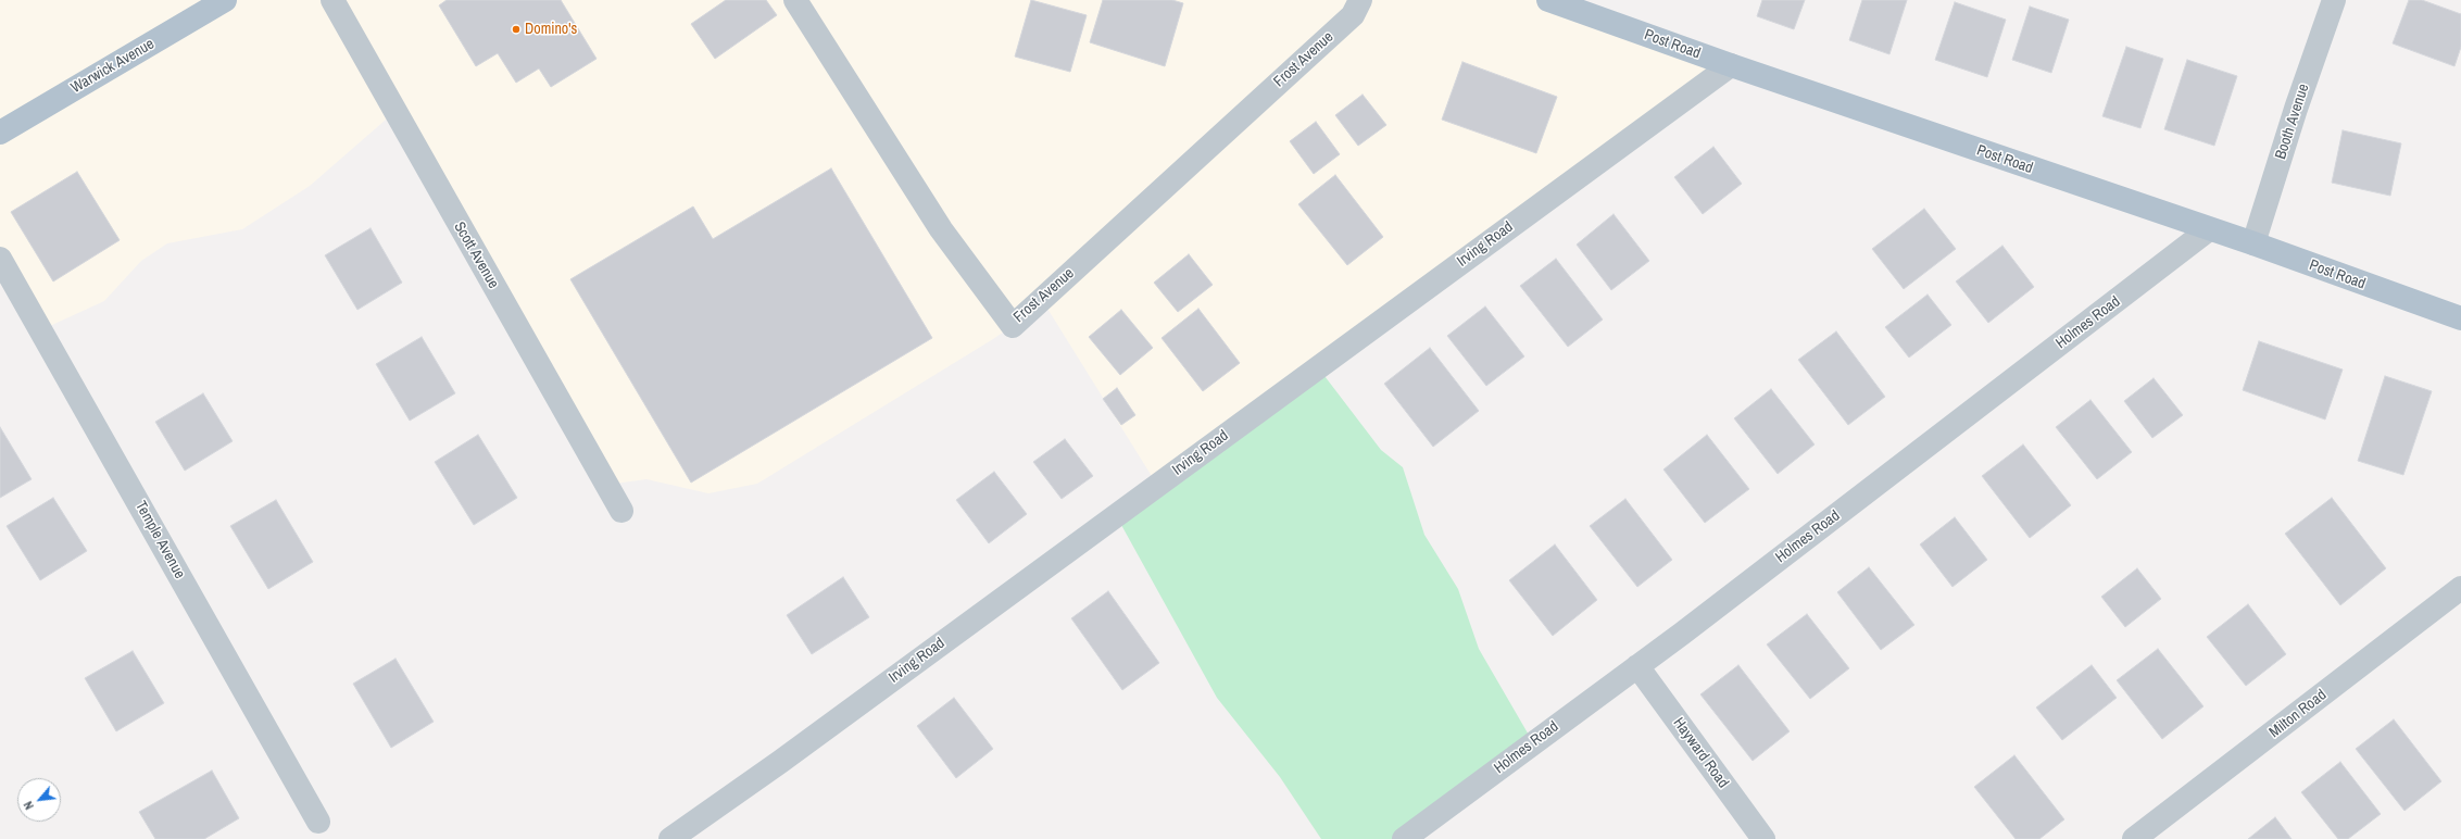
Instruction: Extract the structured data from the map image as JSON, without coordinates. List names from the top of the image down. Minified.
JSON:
{"streets":{"main road":["Post Road","Warwick Avenue"],"street":["Frost Avenue","Booth Avenue","Irving Road","Scott Avenue","Holmes Road","Temple Avenue","Milton Road","Hayward Road"]},"crossings":[["Post Road","Booth Avenue"],["Post Road","Irving Road"],["Post Road","Holmes Road"],["Holmes Road","Hayward Road"]],"places":["Domino's"],"north":"bottom left"}
